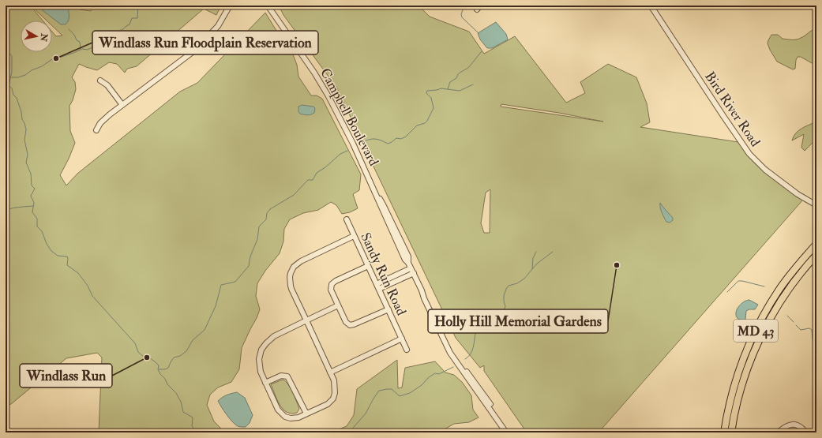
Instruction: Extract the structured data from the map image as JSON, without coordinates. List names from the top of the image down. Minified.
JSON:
{"streets":{"main road":["MD 43"],"street":["Bird River Road","Campbell Boulevard","Sandy Run Road"]},"places":["Windlass Run Floodplain Reservation","Holly Hill Memorial Gardens","Windlass Run"],"north":"right"}
